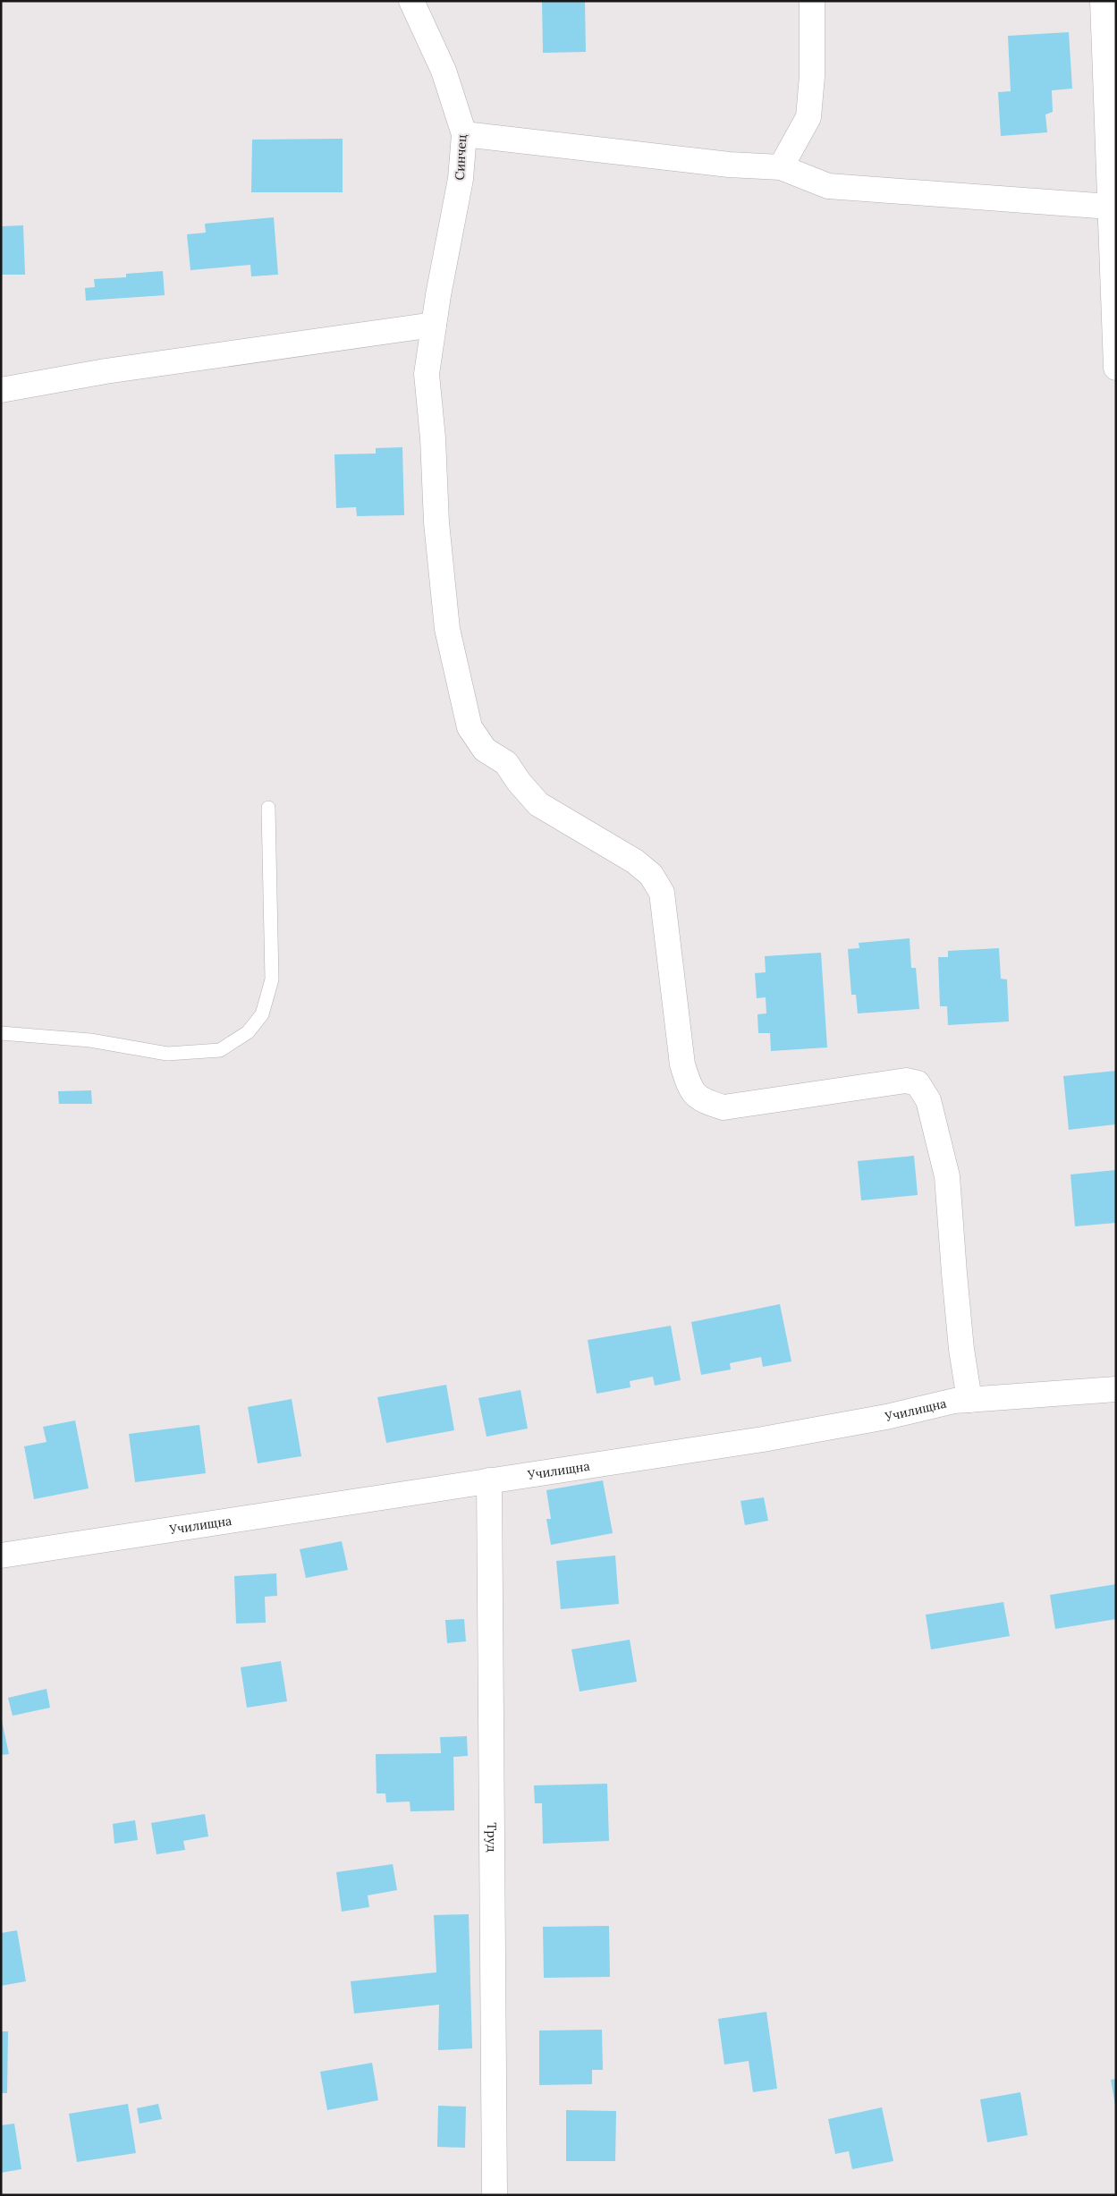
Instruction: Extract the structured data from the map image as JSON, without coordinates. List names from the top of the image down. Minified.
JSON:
{"streets":{"street":["Синчец","Училищна","Труд"]},"crossings":[["Синчец","Училищна"],["Училищна","Труд"]]}
